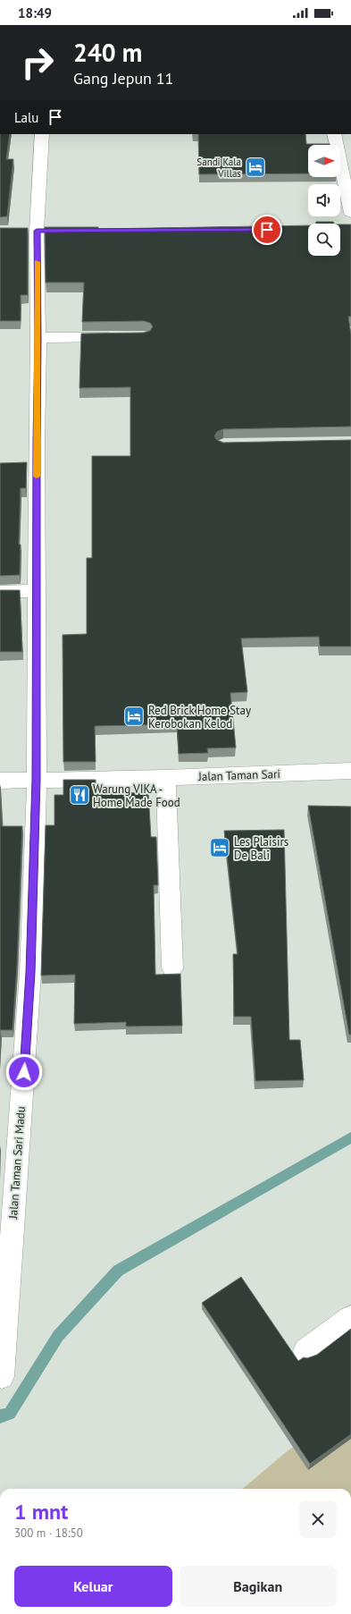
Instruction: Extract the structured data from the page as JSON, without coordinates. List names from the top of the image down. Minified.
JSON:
{"streets":{"street":["Jalan Taman Sari","Jalan Taman Sari Madu"]},"crossings":[["Jalan Taman Sari","Jalan Taman Sari Madu"]],"places":{"hotel":["Sandi Kala Villas","Red Brick Home Stay Kerobokan Kelod","Les Plaisirs De Bali"],"restaurant":["Warung VIKA - Home Made Food"]},"north":"right","page":{"status":"18:49","turn":["240 m","Gang Jepun 11"],"then":"Lalu","heading":["1 mnt","300 m · 18:50"],"buttons":["Keluar","Bagikan"]}}
